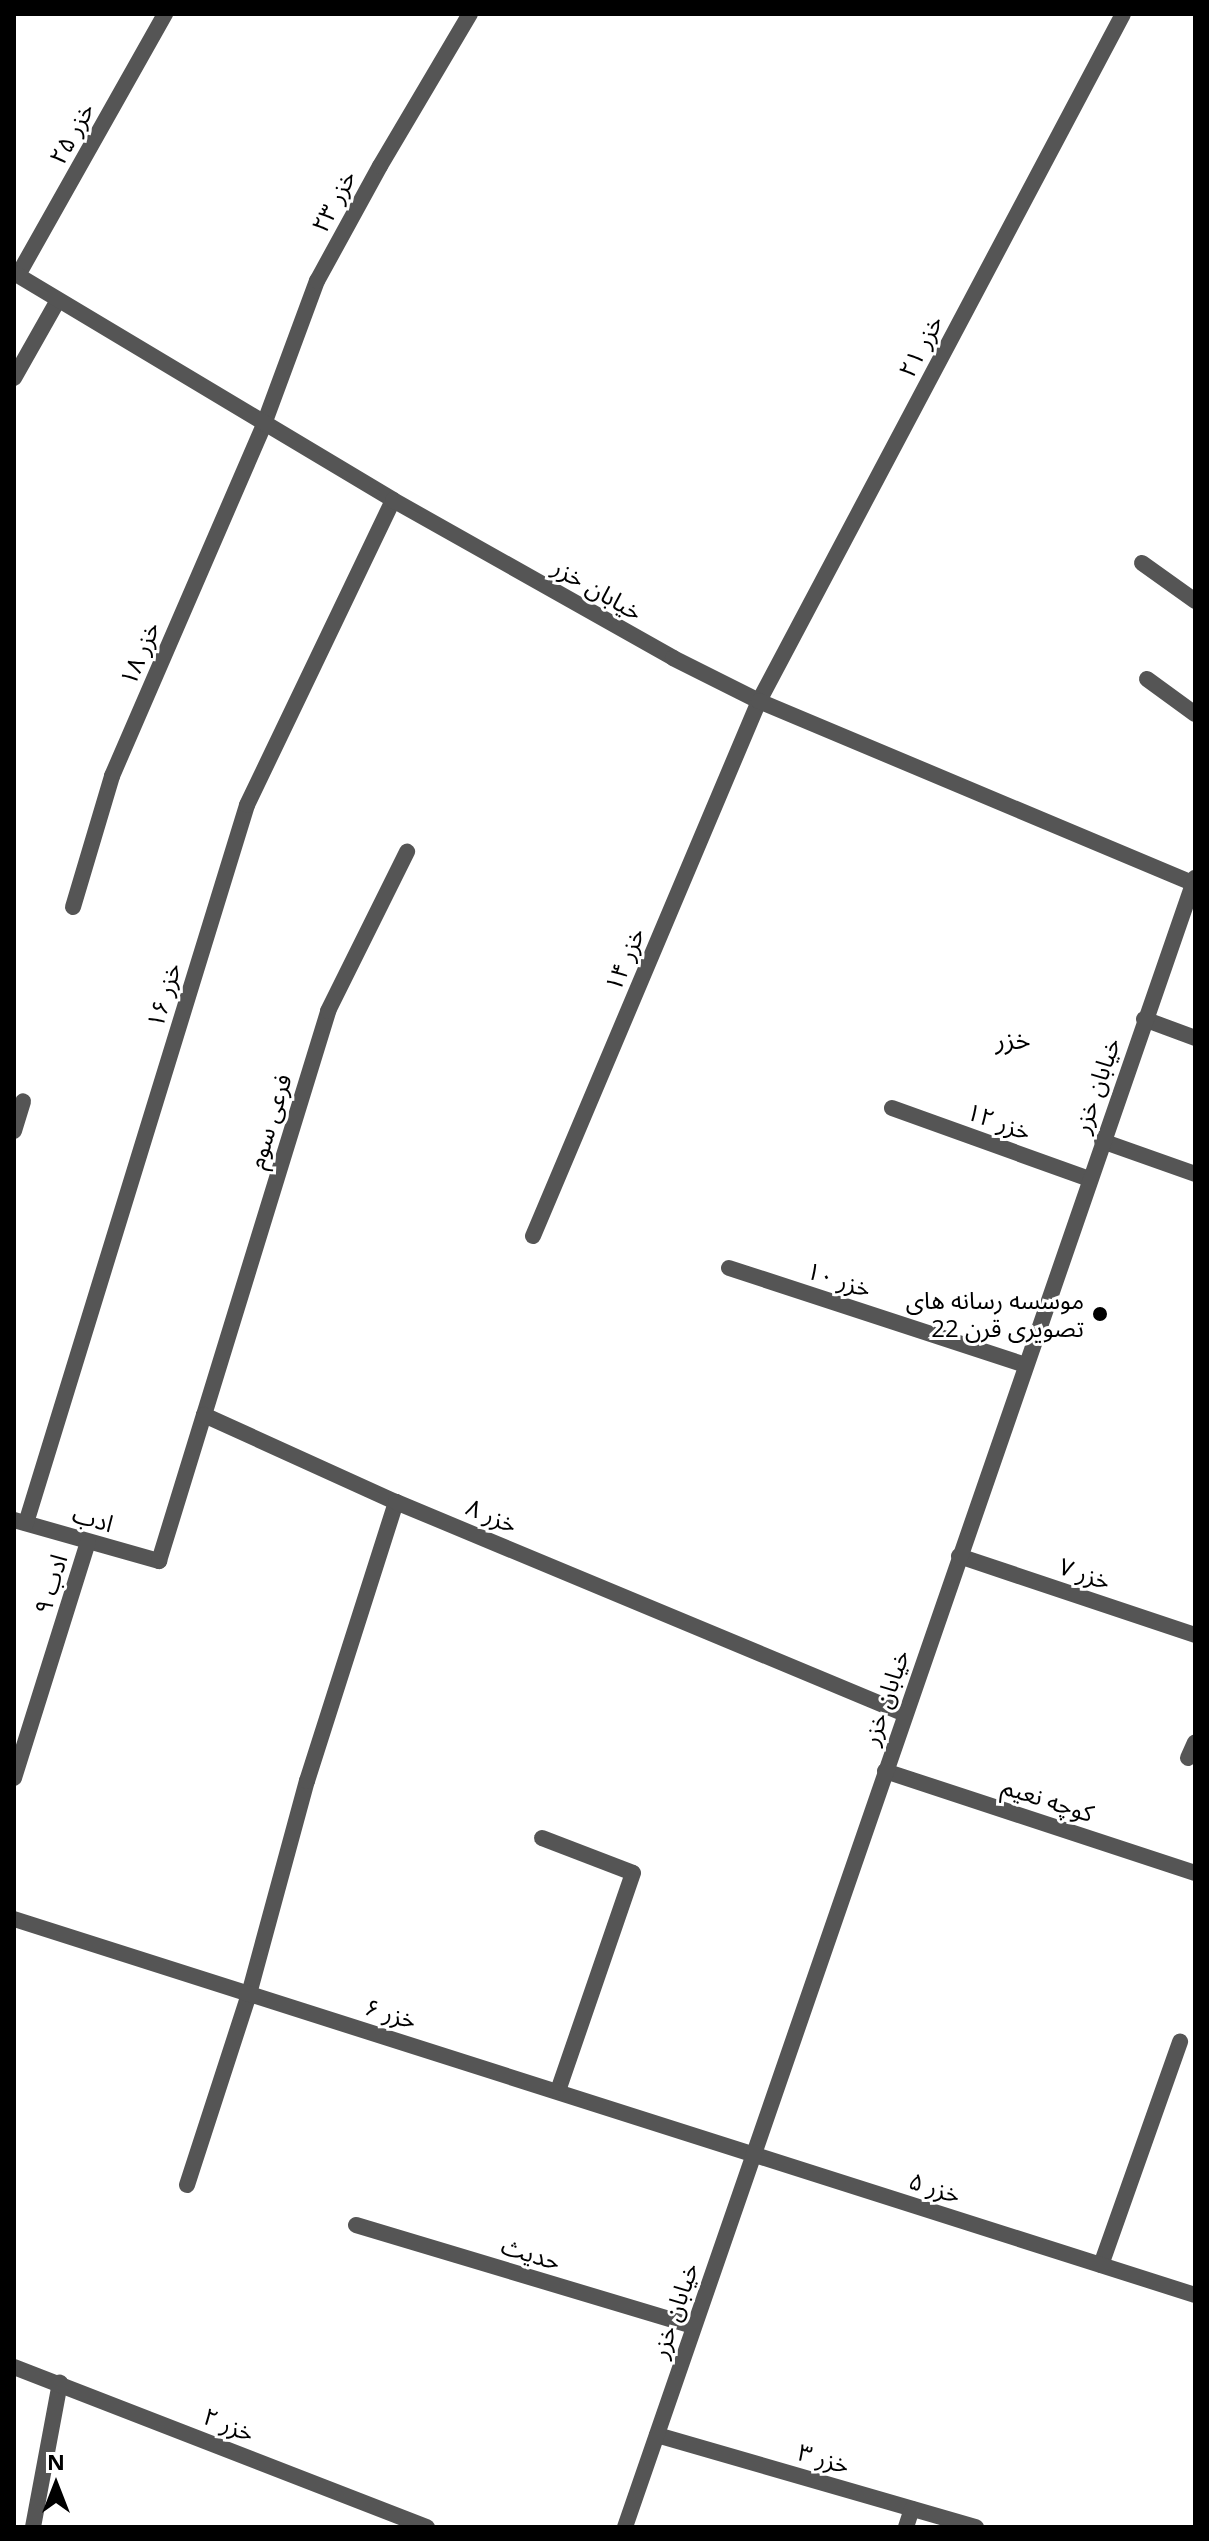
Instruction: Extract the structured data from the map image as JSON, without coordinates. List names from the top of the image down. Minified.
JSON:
{"streets":{"street":["خزر ۲۵","خزر ۲۳","خزر ۲۱","خیابان خزر","خزر ۱۸","خزر ۱۴","خزر ۱۶","فرعی سوم","خزر ۱۲","خزر ۱۰","خزر ۸","ادب","خزر ۷","ادب ۹","کوچه نعیم","خزر ۶","خزر ۵","حدیث","خزر ۲","خزر ۳"]},"crossings":[["خزر ۲۵","خیابان خزر"],["خزر ۲۳","خیابان خزر"],["خزر ۲۳","خزر ۱۸"],["خزر ۲۱","خیابان خزر"],["خزر ۲۱","خزر ۱۴"],["خیابان خزر","خزر ۱۸"],["خیابان خزر","خزر ۱۴"],["خیابان خزر","خزر ۱۶"],["خیابان خزر","خزر ۱۲"],["خیابان خزر","خزر ۱۰"],["خیابان خزر","خزر ۸"],["خیابان خزر","خزر ۷"],["خیابان خزر","کوچه نعیم"],["خیابان خزر","خزر ۶"],["خیابان خزر","خزر ۵"],["خیابان خزر","حدیث"],["خیابان خزر","خزر ۳"],["خزر ۱۶","ادب"],["فرعی سوم","خزر ۸"],["فرعی سوم","ادب"],["خزر ۸","ادب"],["ادب","ادب ۹"],["خزر ۶","خزر ۵"]],"districts":["خزر"],"places":["موسسه رسانه های تصویری قرن 22"],"north":"top"}
